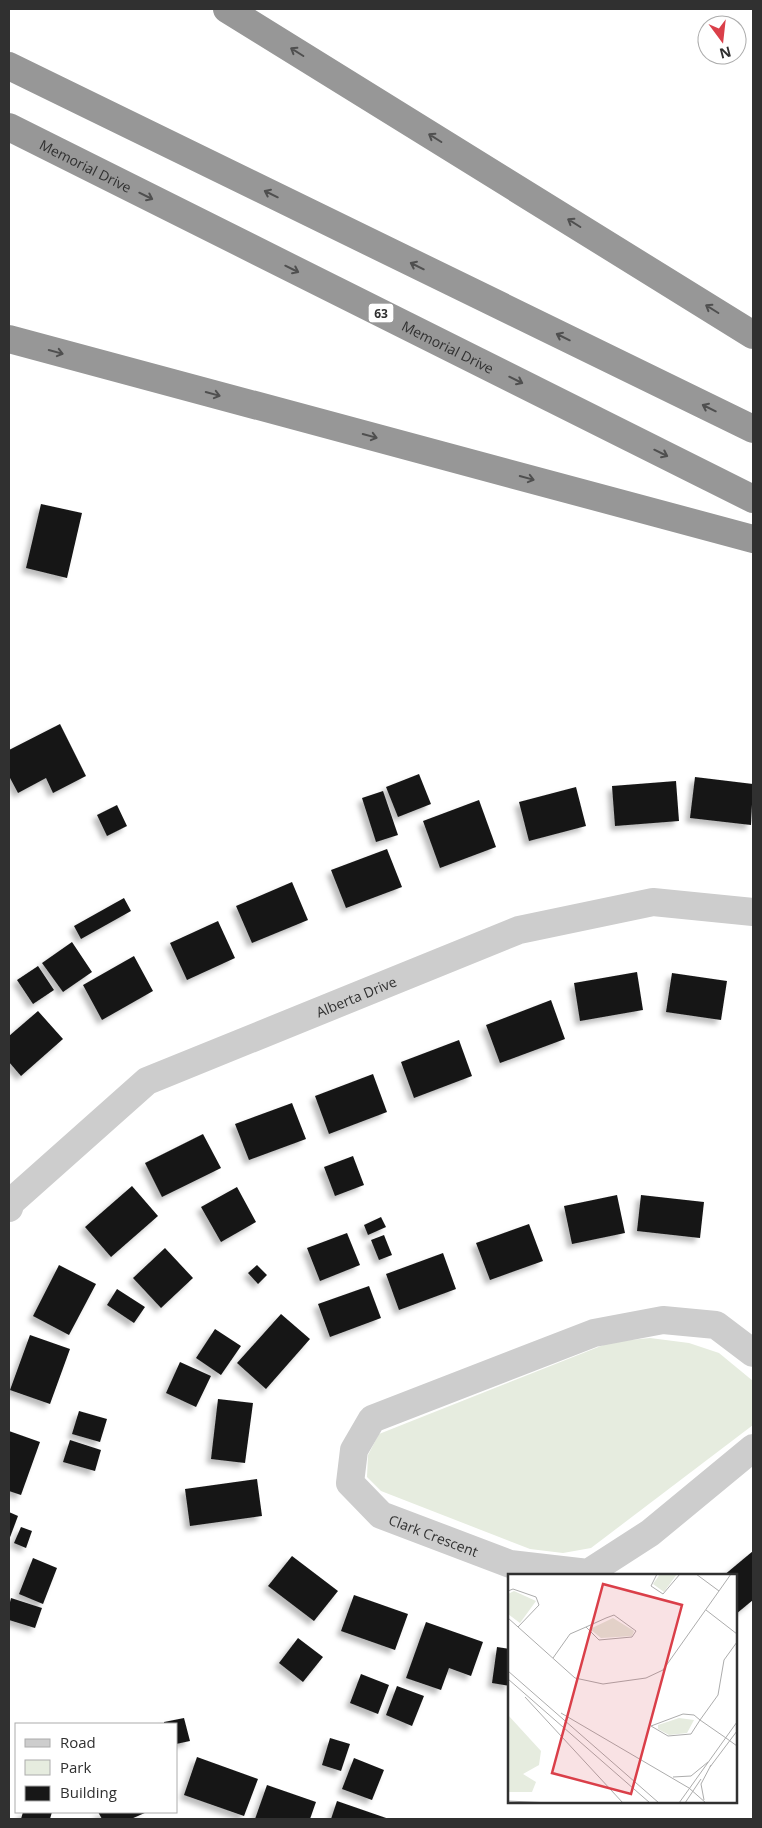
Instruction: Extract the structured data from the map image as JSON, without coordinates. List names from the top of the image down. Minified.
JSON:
{"streets":{"highway":["Memorial Drive","63"],"street":["Alberta Drive","Clark Crescent"]},"legend":["Road","Park","Building"],"north":"bottom"}
